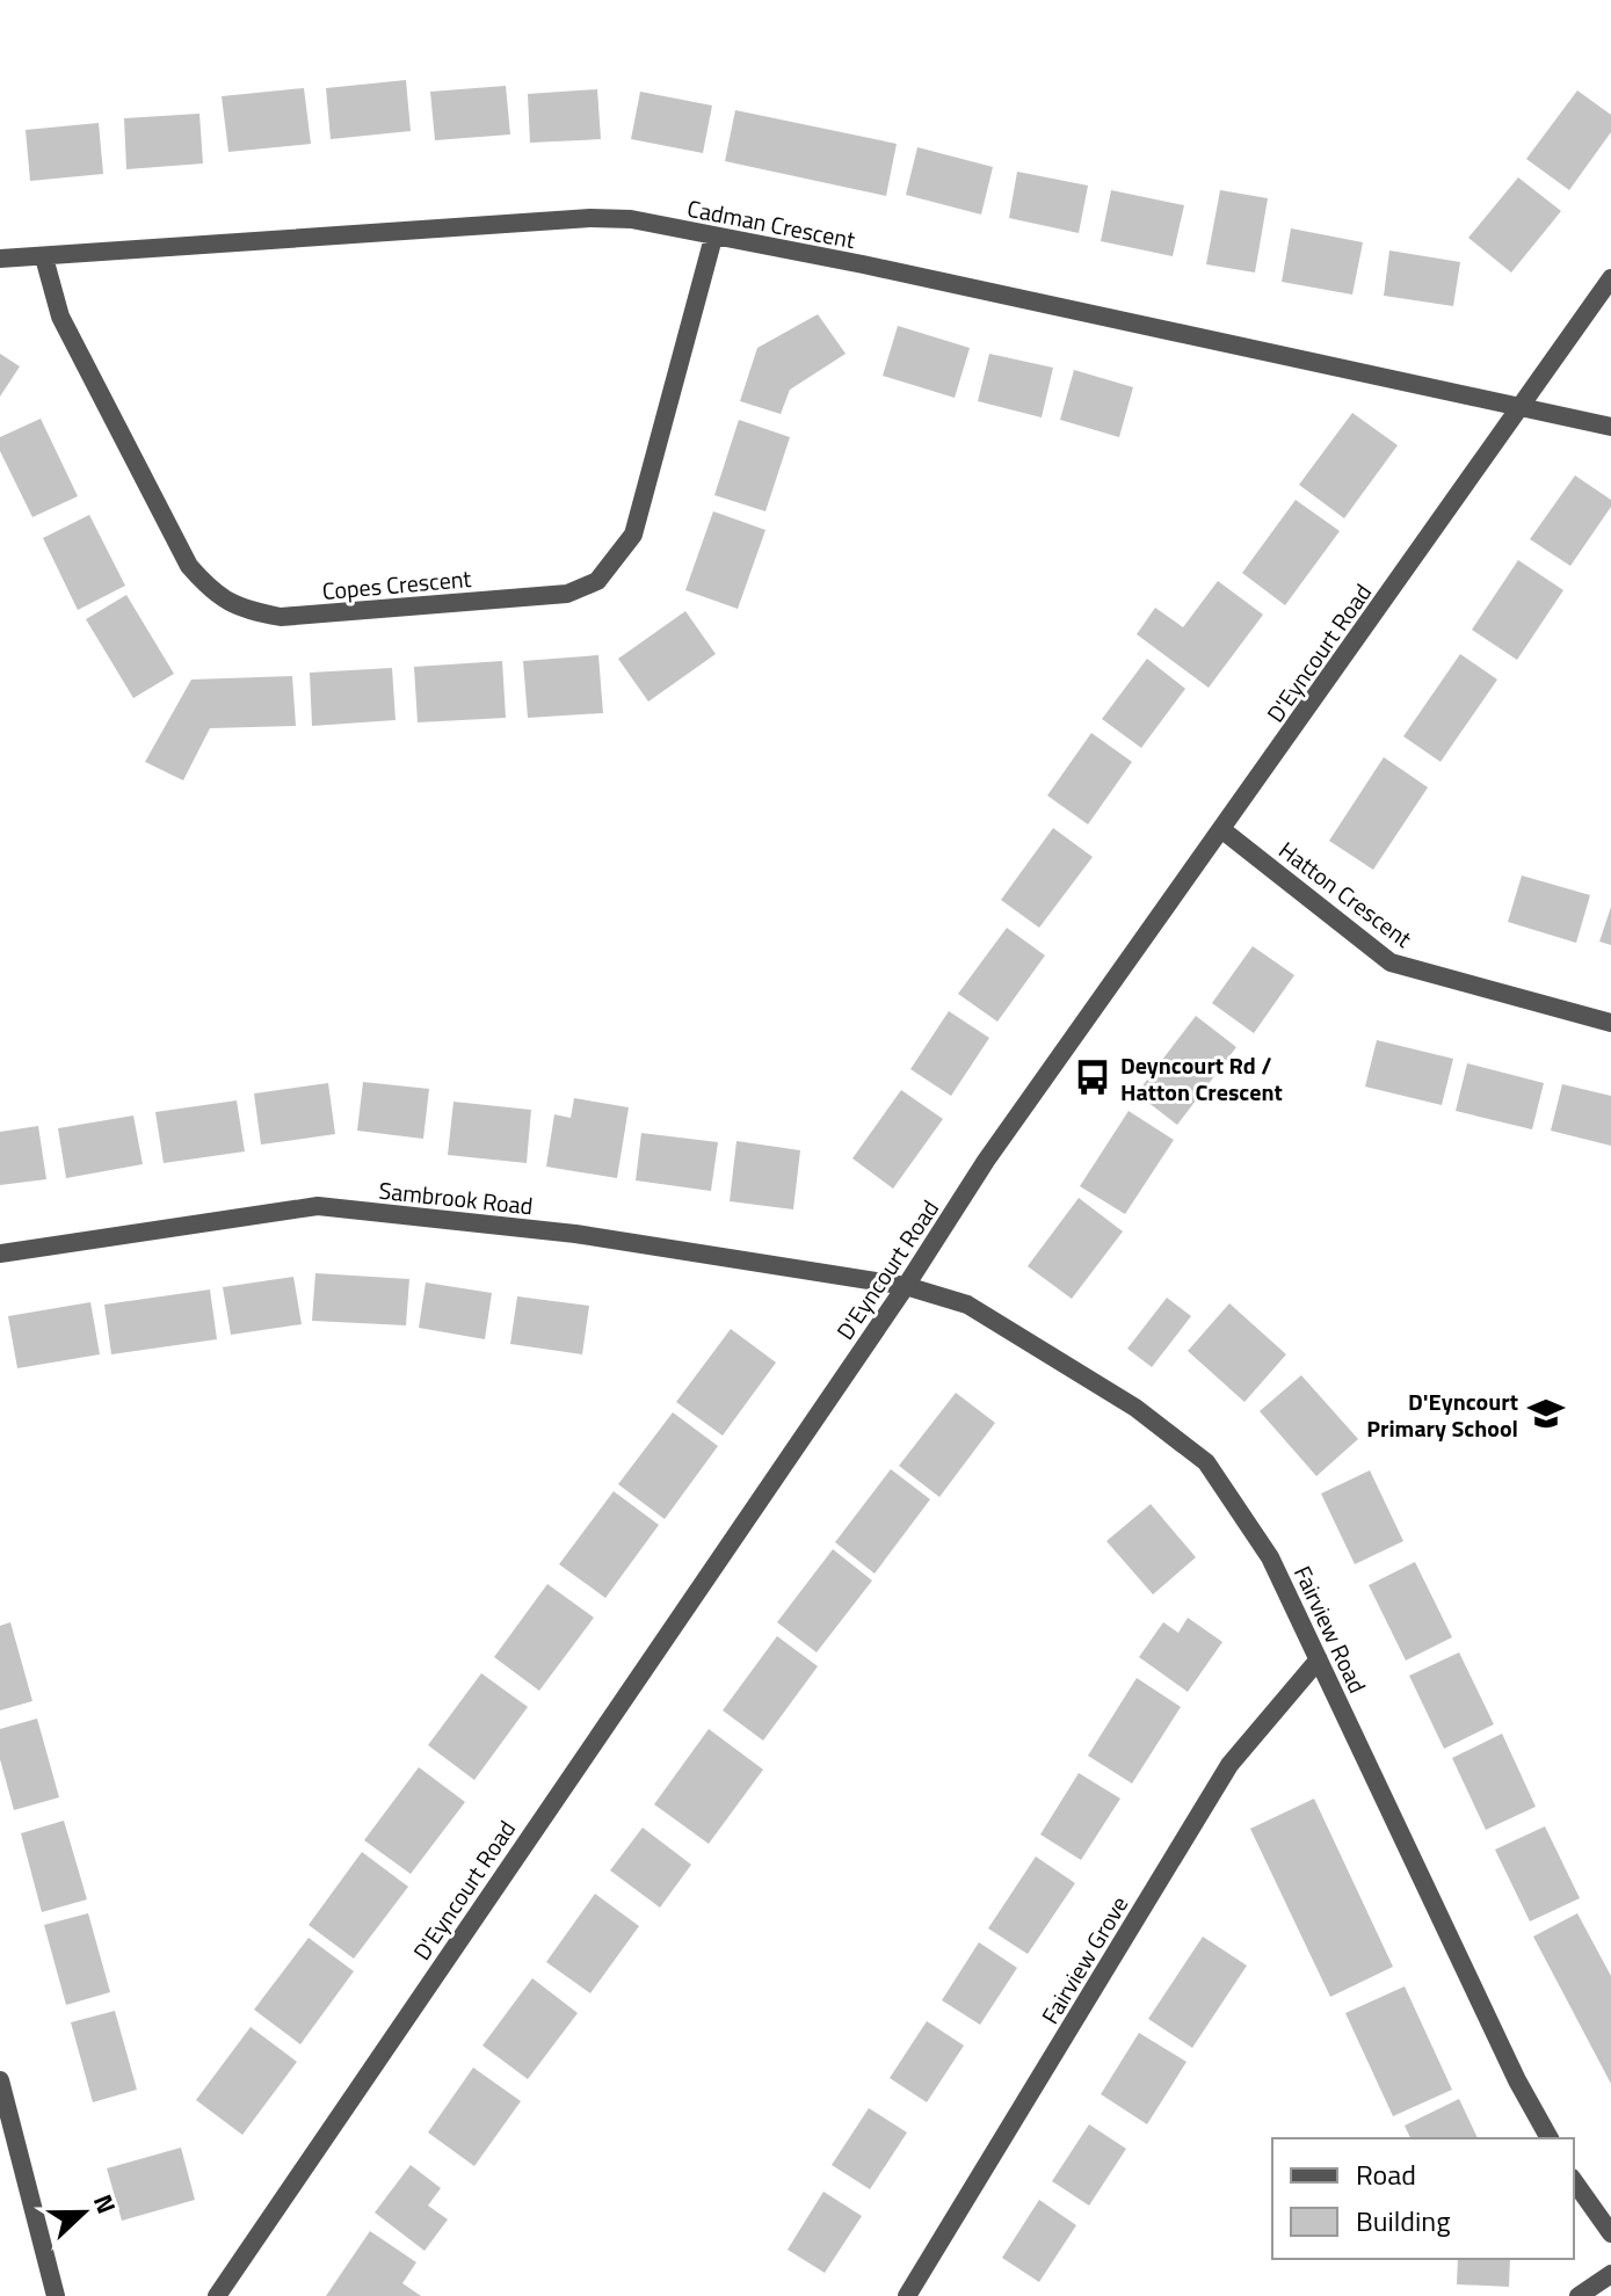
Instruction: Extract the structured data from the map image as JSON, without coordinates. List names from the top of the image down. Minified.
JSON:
{"streets":{"street":["Cadman Crescent","Copes Crescent","D'Eyncourt Road","Hatton Crescent","Sambrook Road","Fairview Road","Fairview Grove"]},"crossings":[["Cadman Crescent","Copes Crescent"],["Cadman Crescent","D'Eyncourt Road"],["D'Eyncourt Road","Hatton Crescent"],["D'Eyncourt Road","Sambrook Road"],["D'Eyncourt Road","Fairview Road"],["Sambrook Road","Fairview Road"],["Fairview Road","Fairview Grove"]],"places":{"bus stop":["Deyncourt Rd / Hatton Crescent"],"school or university":["D'Eyncourt Primary School"]},"legend":["Road","Building"],"north":"right"}
